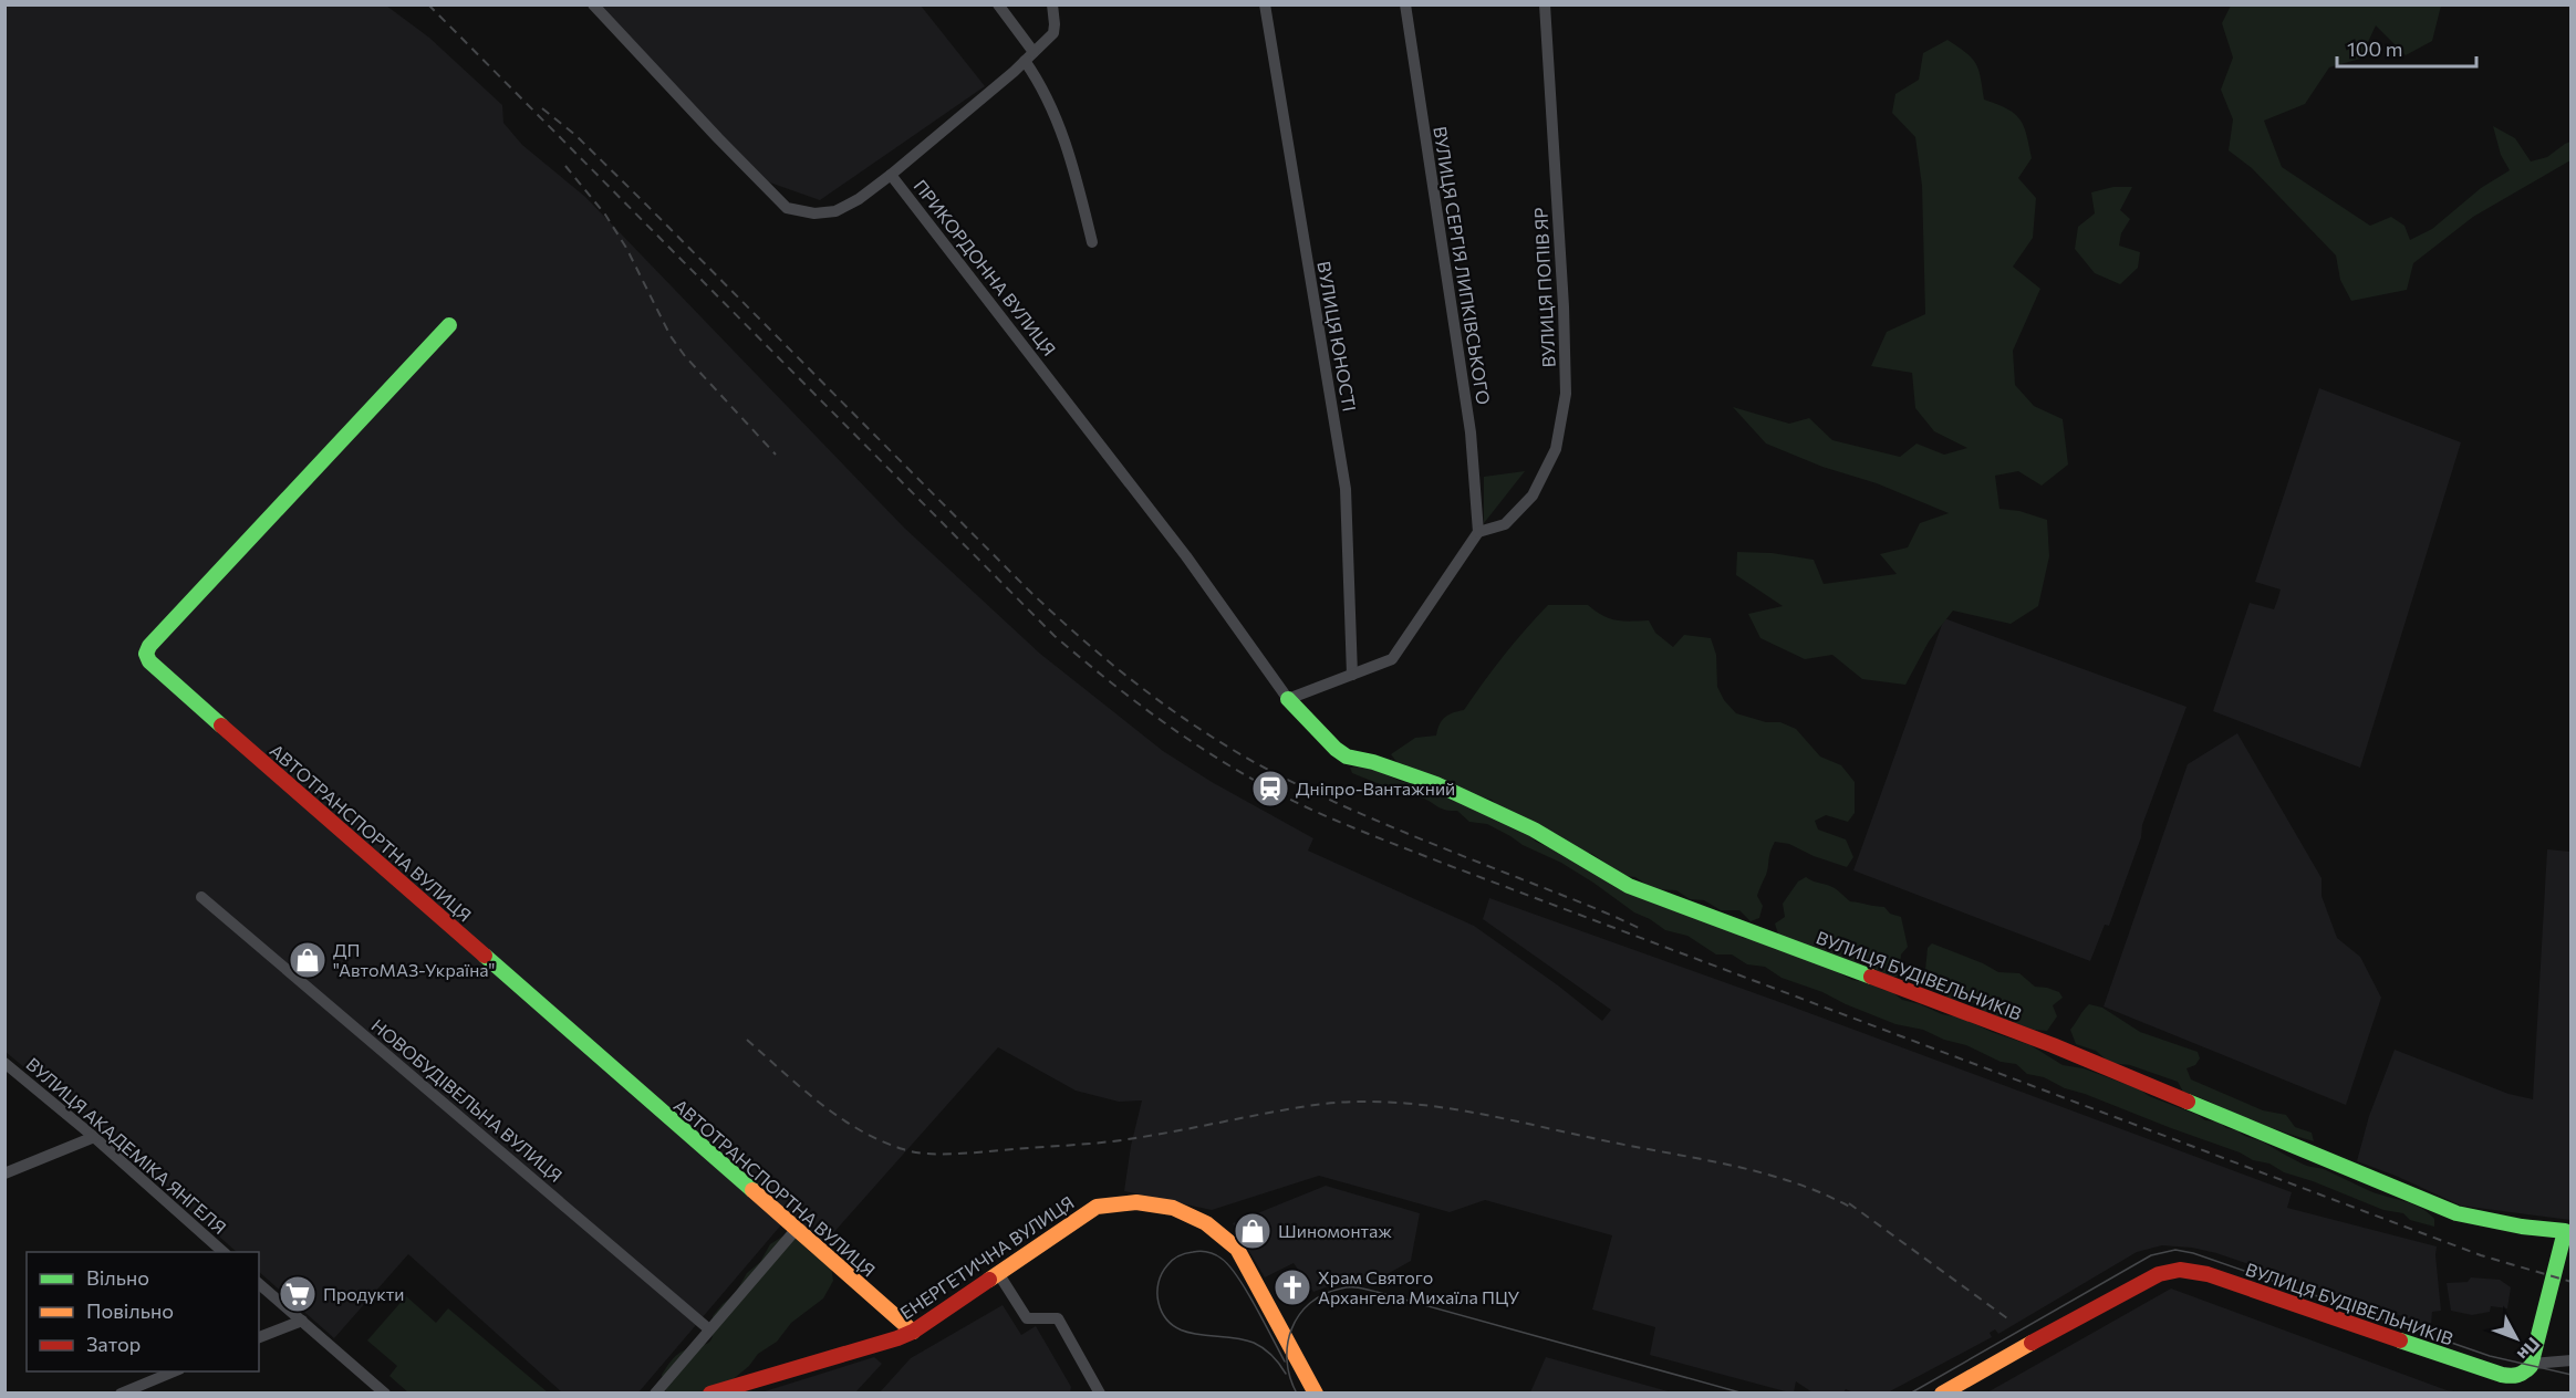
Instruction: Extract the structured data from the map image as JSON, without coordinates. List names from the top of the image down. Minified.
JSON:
{"streets":{"street":["ВУЛИЦЯ СЕРГІЯ ЛИПКІВСЬКОГО","ПРИКОРДОННА ВУЛИЦЯ","ВУЛИЦЯ ПОПІВ ЯР","ВУЛИЦЯ ЮНОСТІ","АВТОТРАНСПОРТНА ВУЛИЦЯ","ВУЛИЦЯ БУДІВЕЛЬНИКІВ","НОВОБУДІВЕЛЬНА ВУЛИЦЯ","ВУЛИЦЯ АКАДЕМІКА ЯНГЕЛЯ","ЕНЕРГЕТИЧНА ВУЛИЦЯ"]},"crossings":[["ВУЛИЦЯ СЕРГІЯ ЛИПКІВСЬКОГО","ВУЛИЦЯ ПОПІВ ЯР"],["ПРИКОРДОННА ВУЛИЦЯ","ВУЛИЦЯ БУДІВЕЛЬНИКІВ"],["АВТОТРАНСПОРТНА ВУЛИЦЯ","ЕНЕРГЕТИЧНА ВУЛИЦЯ"]],"places":{"station":["Дніпро-Вантажний"],"shop":["ДП \"АвтоМАЗ-Україна\"","Шиномонтаж"],"church":["Храм Святого Архангела Михаїла ПЦУ"],"supermarket":["Продукти"]},"legend":["Вільно","Повільно","Затор"],"scale_bar":"100 m","north":"bottom right"}
